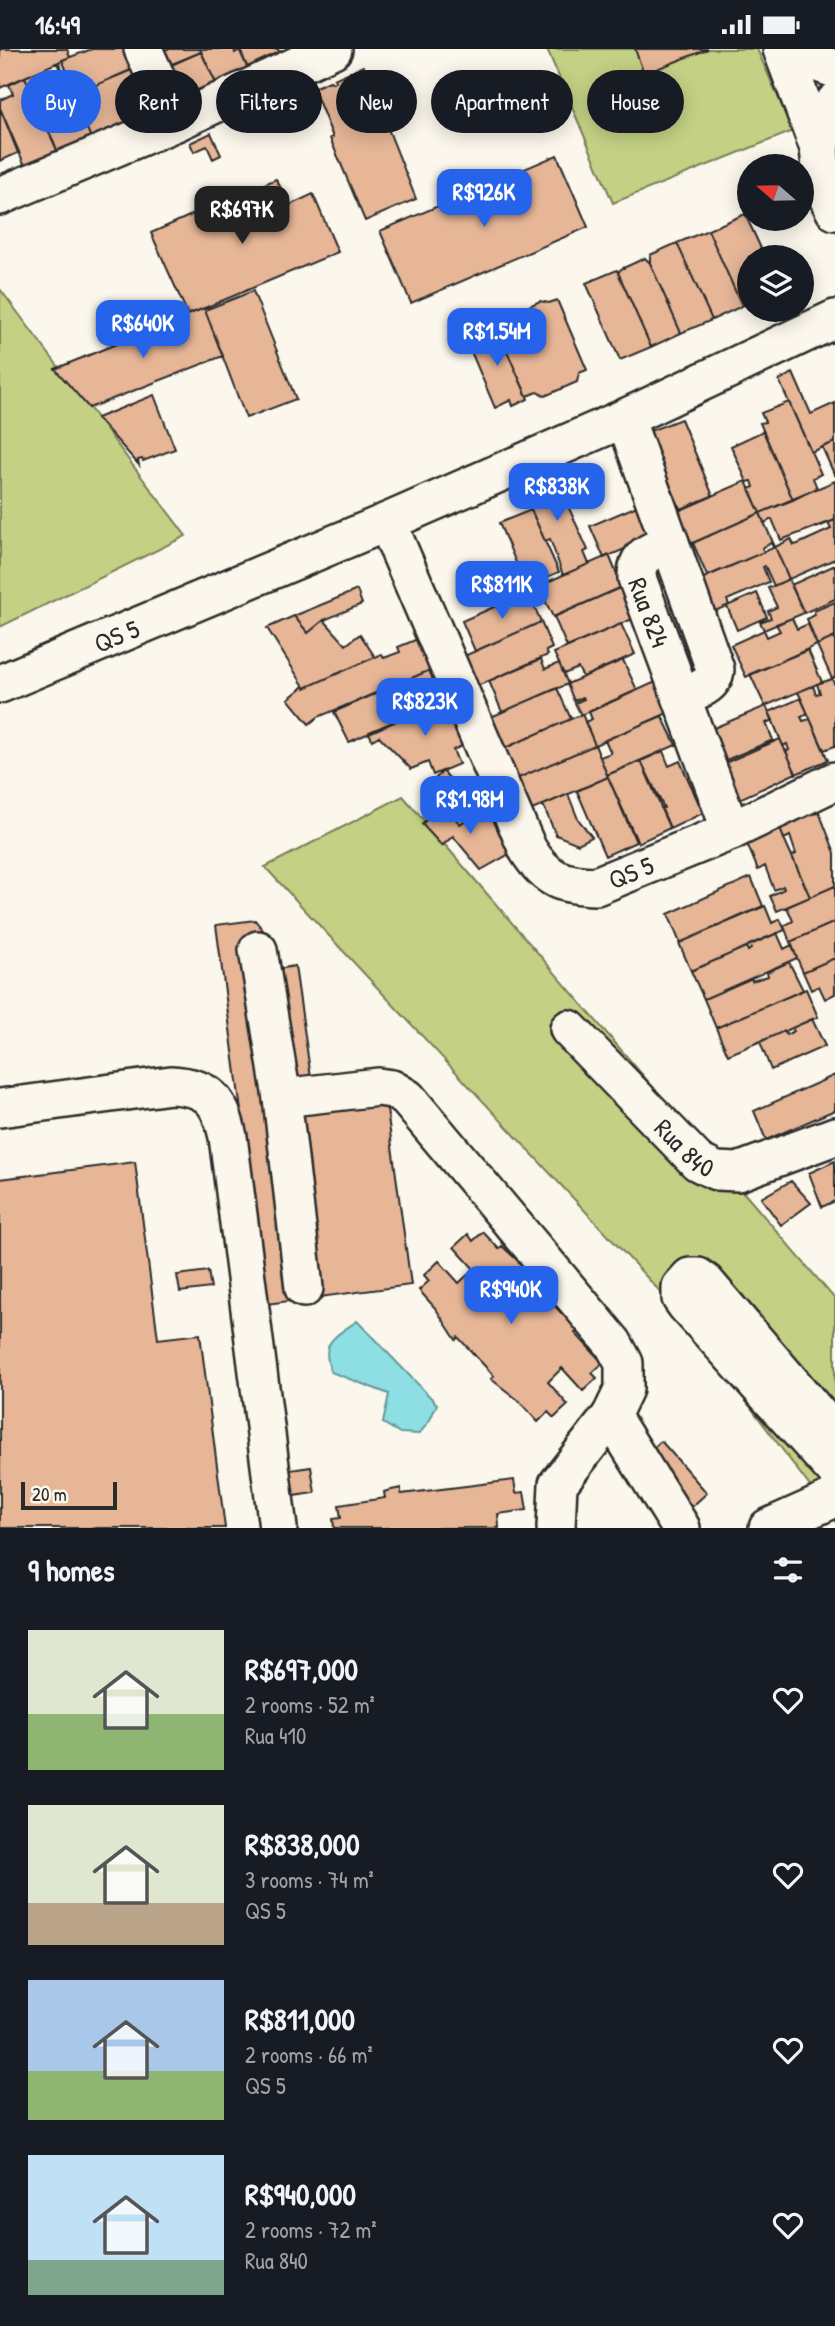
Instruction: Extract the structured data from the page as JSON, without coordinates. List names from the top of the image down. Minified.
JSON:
{"streets":{"street":["Rua 824","QS 5","Rua 840"]},"crossings":[["Rua 824","QS 5"]],"scale_bar":"20 m","north":"left","page":{"status":"16:49","chip":["Buy","Rent","Filters","New","Apartment","House"],"price":["R$926K","R$697K","R$640K","R$1.54M","R$838K","R$811K","R$823K","R$1.98M","R$940K"],"scale":"20 m","heading":"9 homes","list":[{"name":"R$697,000","note":"2 rooms · 52 m² · Rua 410"},{"name":"R$838,000","note":"3 rooms · 74 m² · QS 5"},{"name":"R$811,000","note":"2 rooms · 66 m² · QS 5"},{"name":"R$940,000","note":"2 rooms · 72 m² · Rua 840"}]}}
